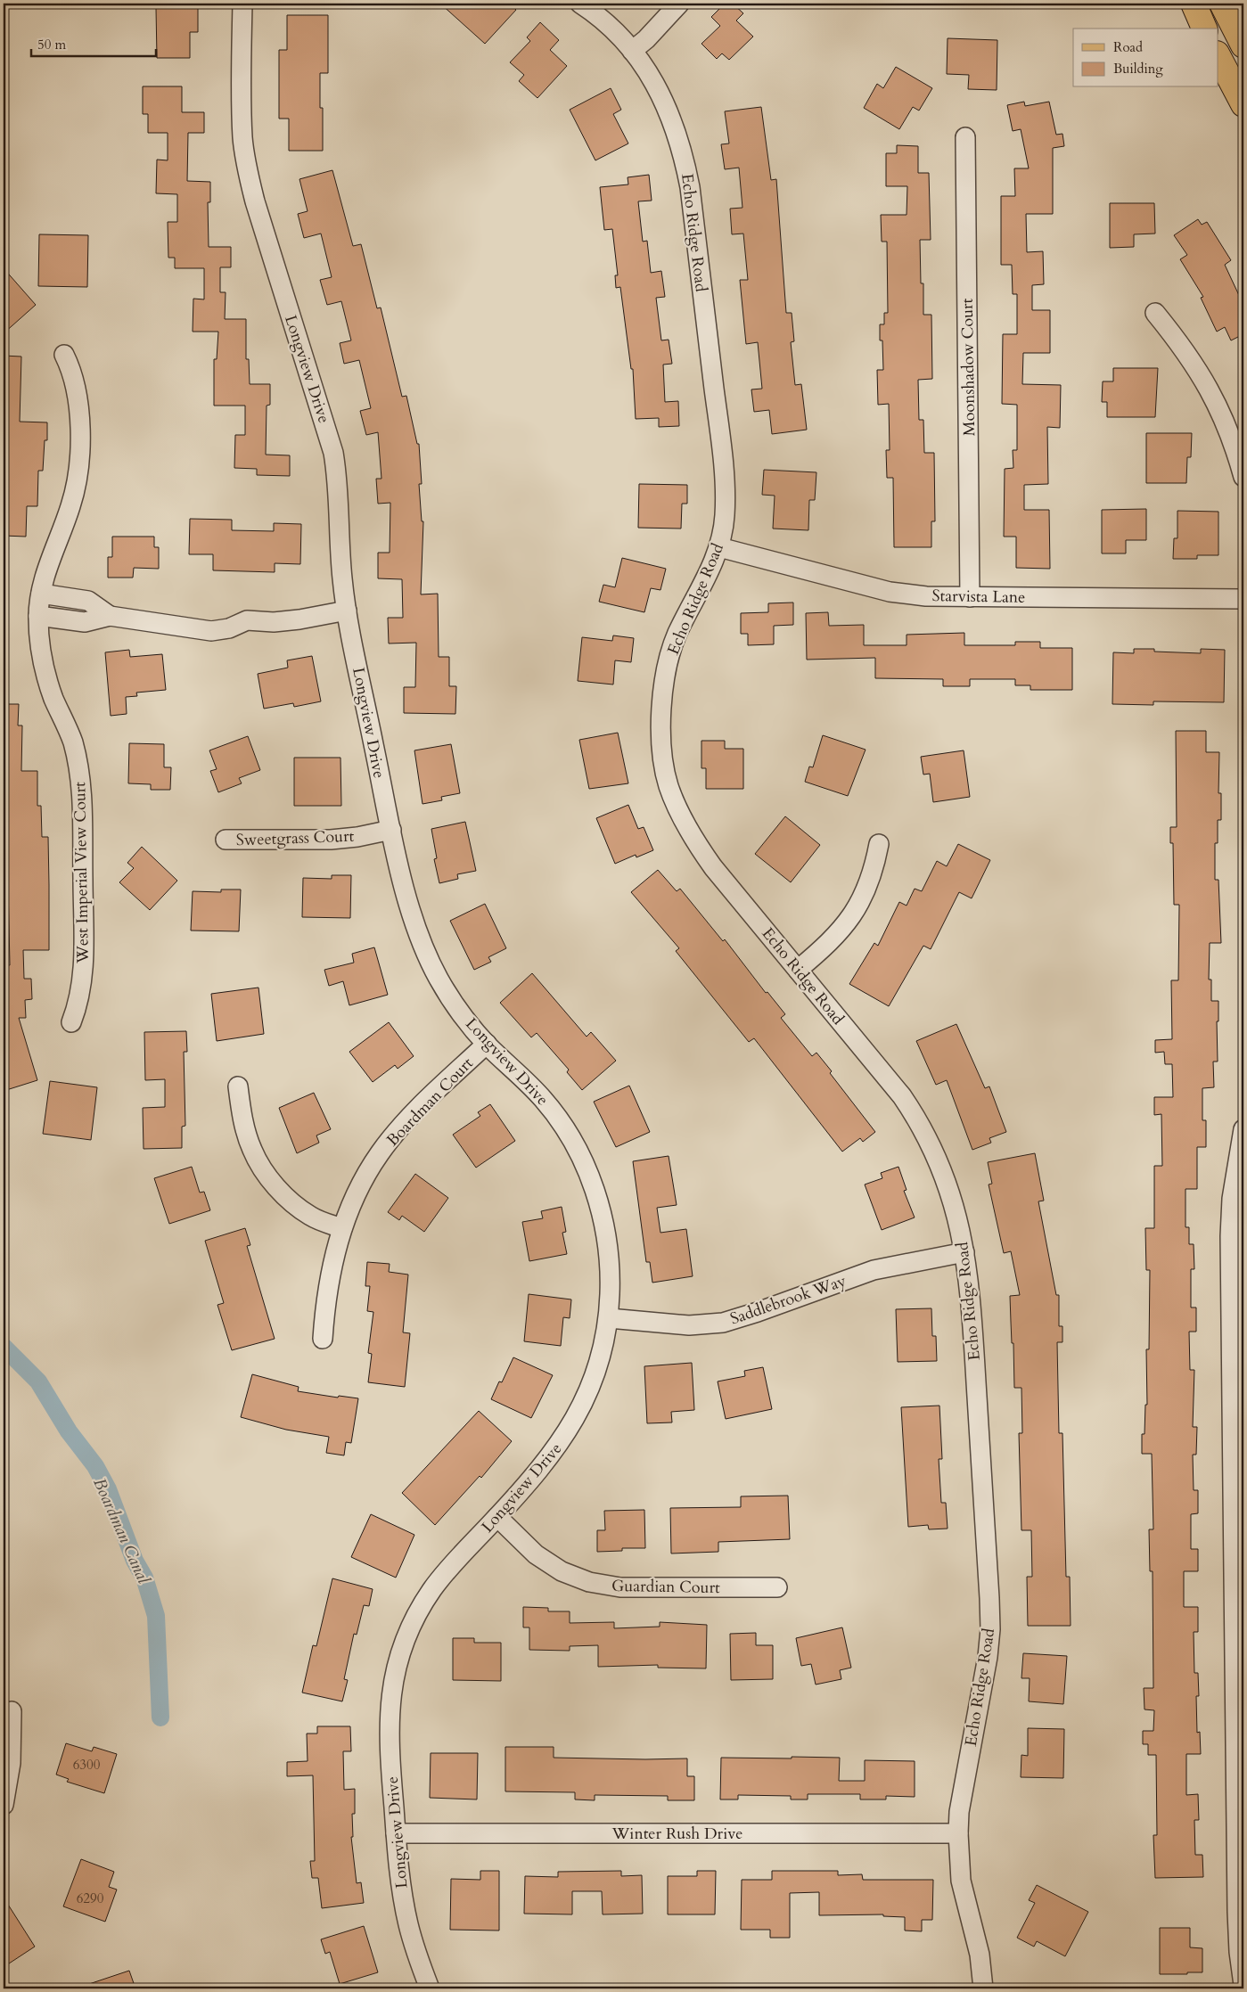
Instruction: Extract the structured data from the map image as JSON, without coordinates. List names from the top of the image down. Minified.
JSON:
{"streets":{"street":["Echo Ridge Road","Moonshadow Court","Longview Drive","Starvista Lane","Sweetgrass Court","West Imperial View Court","Boardman Court","Saddlebrook Way","Guardian Court","Winter Rush Drive"]},"crossings":[["Echo Ridge Road","Starvista Lane"],["Echo Ridge Road","Saddlebrook Way"],["Echo Ridge Road","Winter Rush Drive"],["Moonshadow Court","Starvista Lane"],["Longview Drive","Sweetgrass Court"],["Longview Drive","Boardman Court"],["Longview Drive","Saddlebrook Way"],["Longview Drive","Guardian Court"],["Longview Drive","Winter Rush Drive"]],"water":["Boardman Canal"],"house_numbers":["6300","6290"],"legend":["Road","Building"],"scale_bar":"50 m"}
